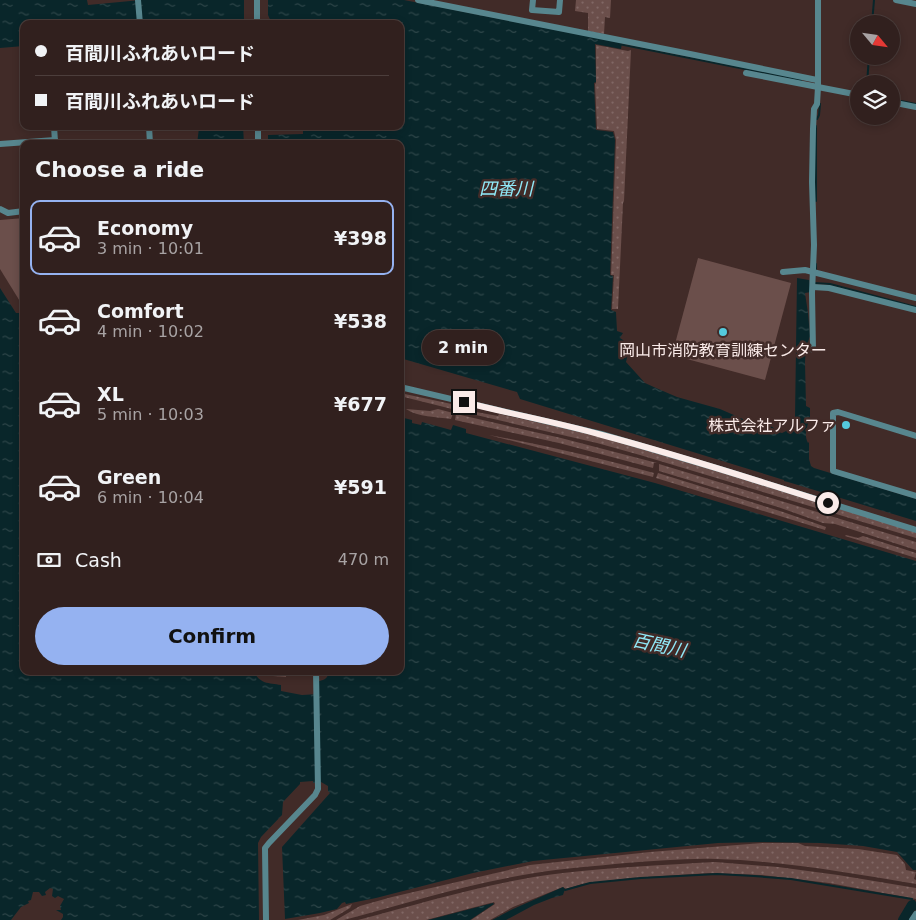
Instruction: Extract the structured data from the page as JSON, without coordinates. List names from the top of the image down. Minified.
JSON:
{"water":["四番川","百間川"],"places":["岡山市消防教育訓練センター","株式会社アルファ"],"north":"bottom right","page":{"banner":["百間川ふれあいロード","百間川ふれあいロード"],"heading":"Choose a ride","list":[{"name":"Economy","note":"3 min · 10:01","value":"¥398"},{"name":"Comfort","note":"4 min · 10:02","value":"¥538"},{"name":"XL","note":"5 min · 10:03","value":"¥677"},{"name":"Green","note":"6 min · 10:04","value":"¥591"}],"bubble":"2 min","pay":["Cash","470 m"],"buttons":"Confirm"}}
